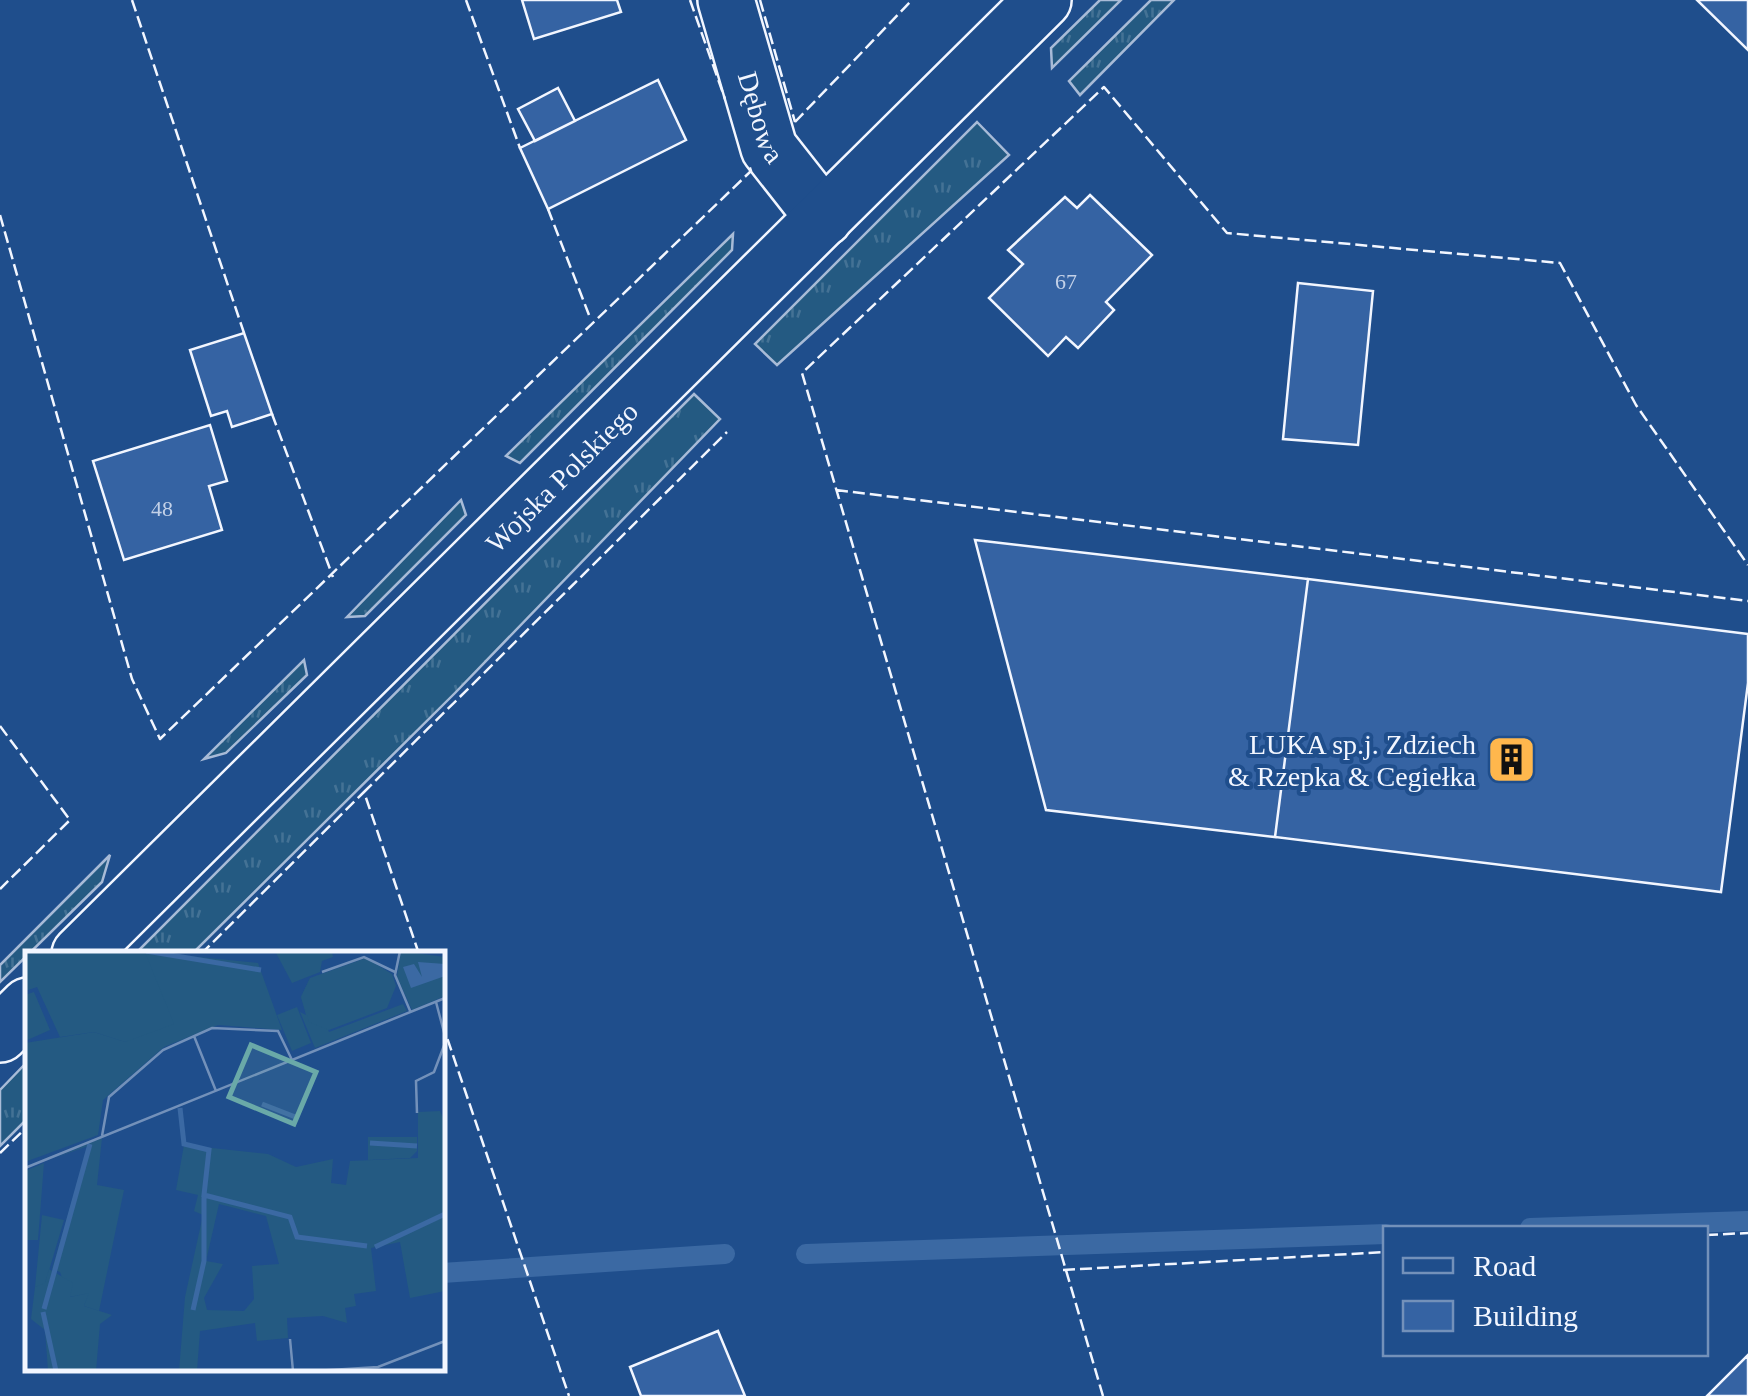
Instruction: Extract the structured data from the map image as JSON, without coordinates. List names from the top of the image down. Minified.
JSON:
{"streets":{"street":["Dębowa","Wojska Polskiego"]},"crossings":[["Dębowa","Wojska Polskiego"]],"places":{"building":["LUKA sp.j. Zdziech & Rzepka & Cegiełka"]},"house_numbers":["67","48"],"legend":["Road","Building"]}
